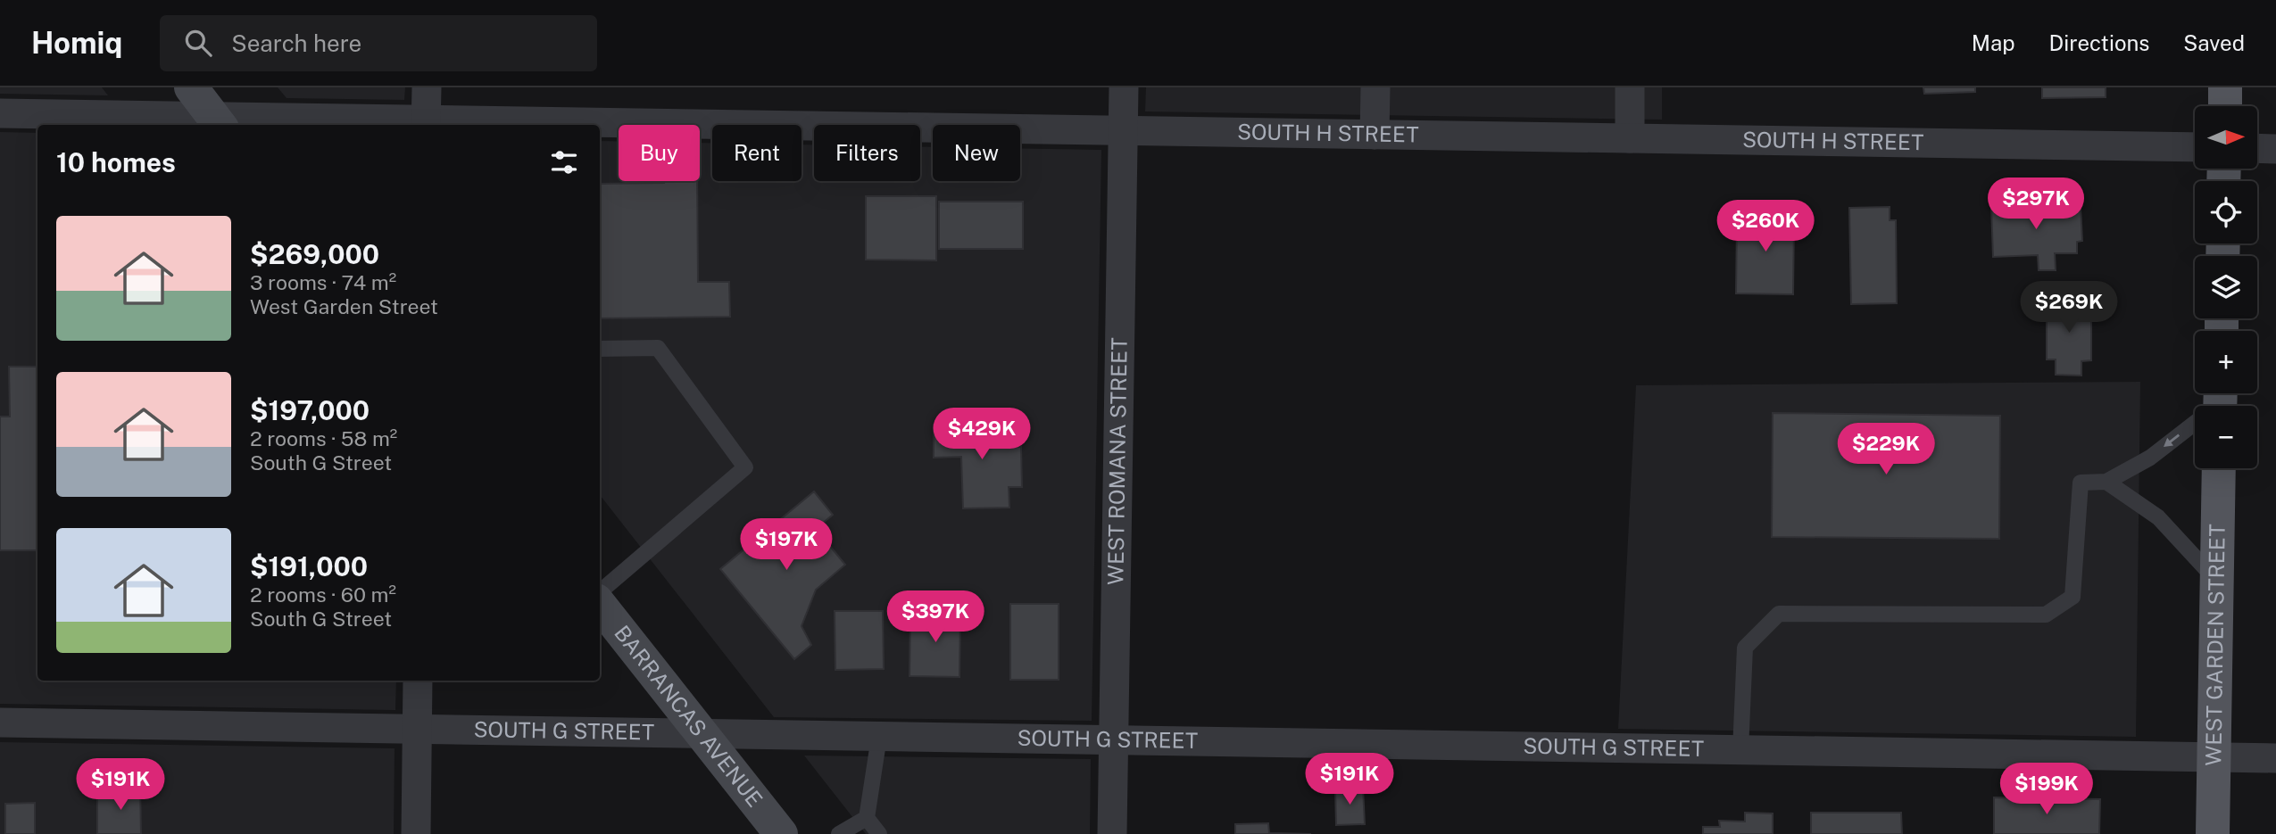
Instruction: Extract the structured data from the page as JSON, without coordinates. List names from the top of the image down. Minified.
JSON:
{"streets":{"main road":["WEST GARDEN STREET","BARRANCAS AVENUE"],"street":["SOUTH H STREET","WEST ROMANA STREET","SOUTH G STREET"]},"crossings":[["SOUTH H STREET","WEST ROMANA STREET"],["WEST ROMANA STREET","SOUTH G STREET"],["WEST GARDEN STREET","SOUTH G STREET"],["BARRANCAS AVENUE","SOUTH G STREET"]],"north":"right","page":{"header":"Homiq","search":"Search here","nav":["Map","Directions","Saved"],"map_buttons":["+","−"],"chip":["Buy","Rent","Filters","New"],"heading":"10 homes","price":["$297K","$260K","$269K","$429K","$229K","$197K","$397K","$191K","$191K","$199K"],"list":[{"name":"$269,000","note":"3 rooms · 74 m² · West Garden Street"},{"name":"$197,000","note":"2 rooms · 58 m² · South G Street"},{"name":"$191,000","note":"2 rooms · 60 m² · South G Street"}]}}
